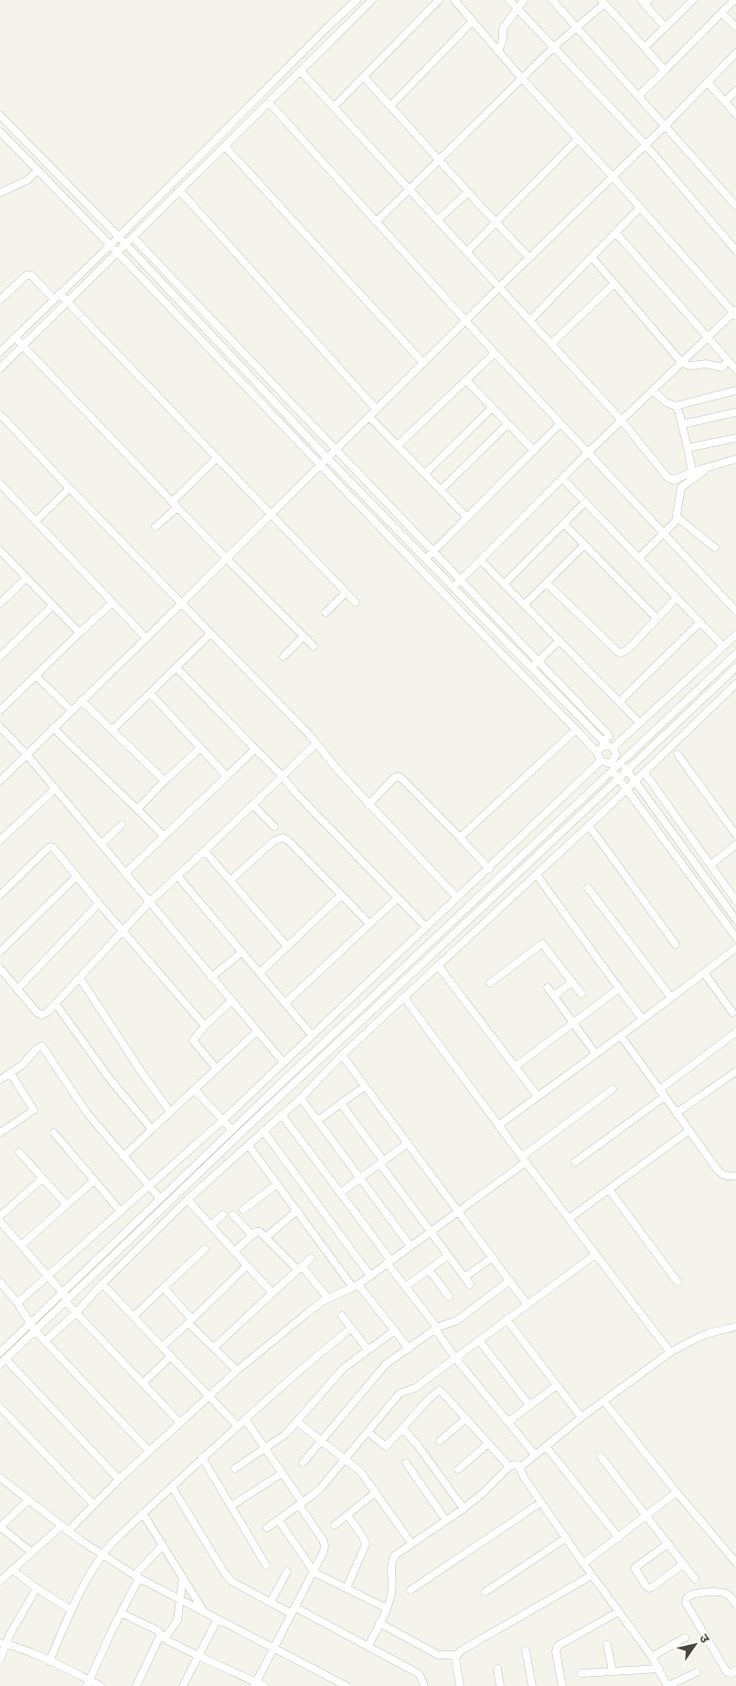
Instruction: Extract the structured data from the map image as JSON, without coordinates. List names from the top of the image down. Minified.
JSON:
{"north":"top right"}
